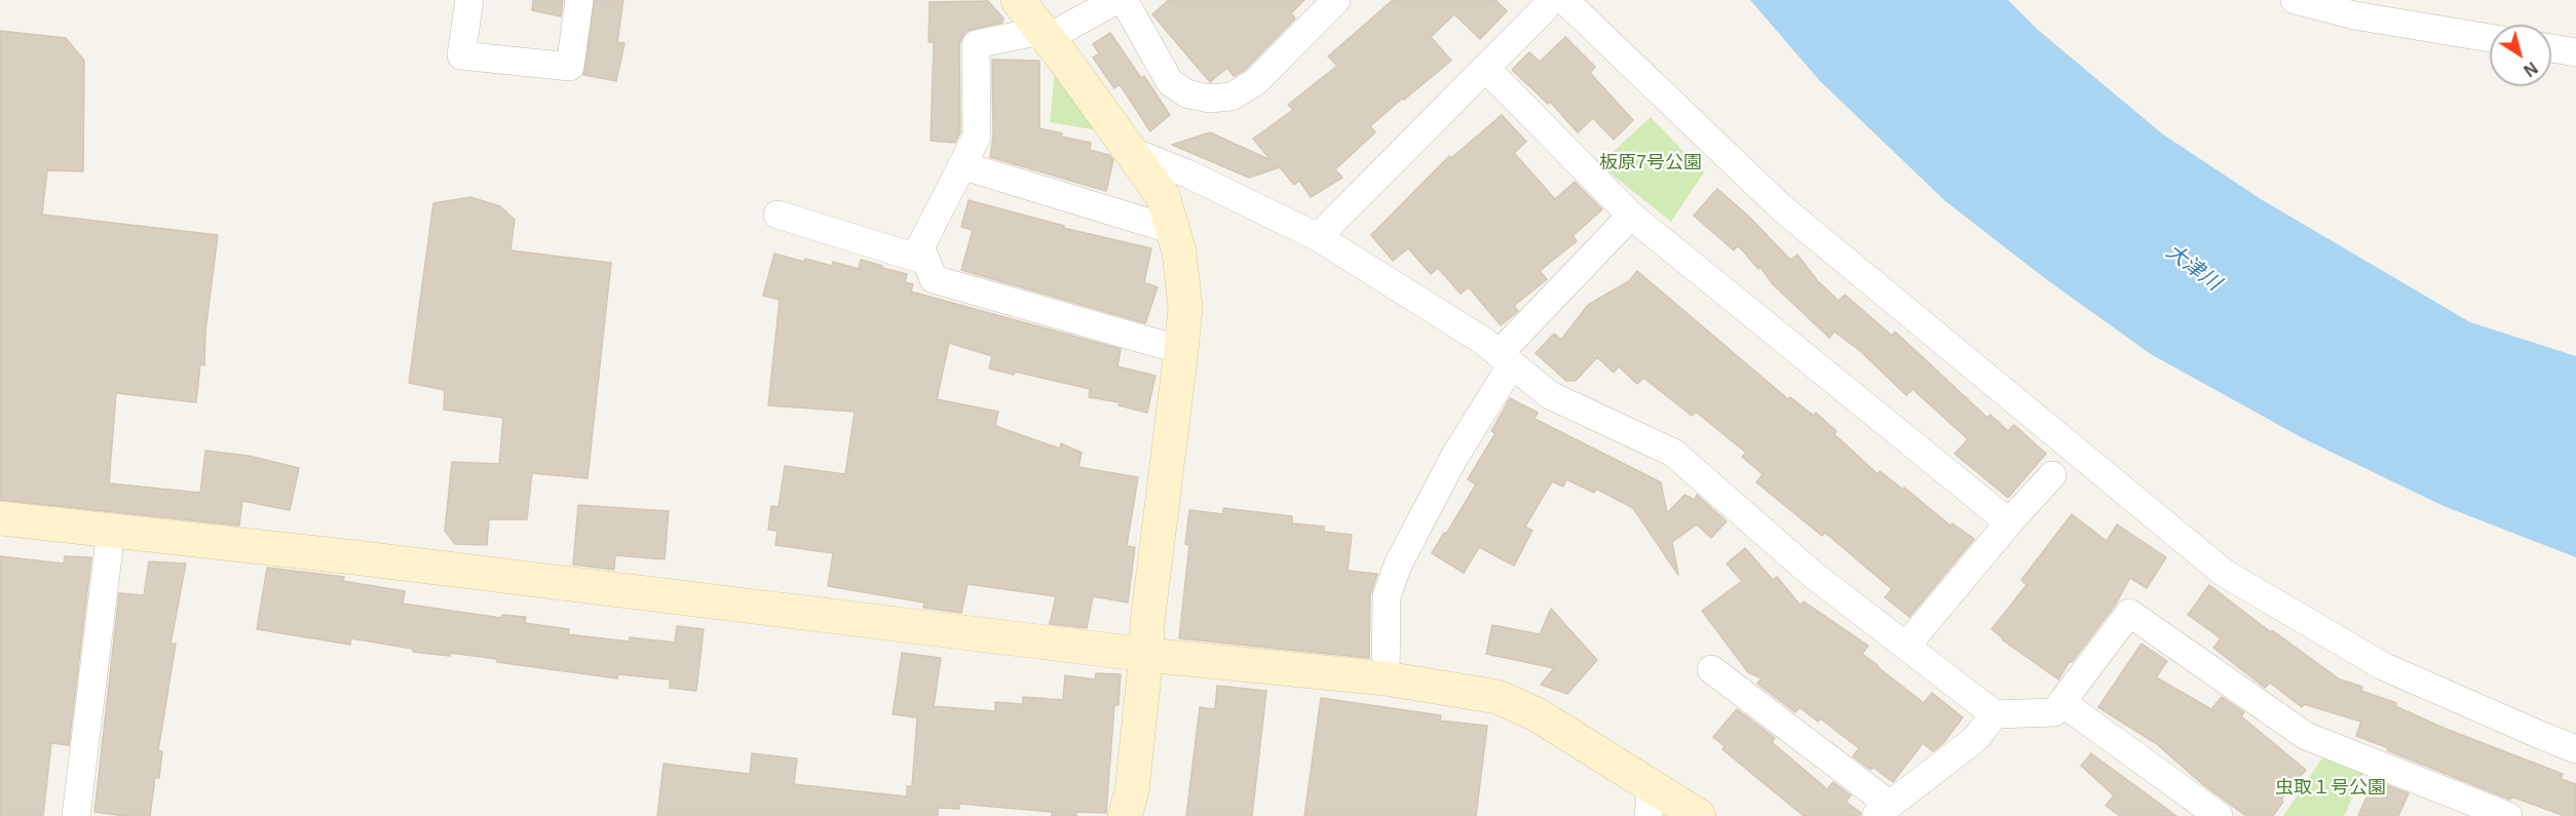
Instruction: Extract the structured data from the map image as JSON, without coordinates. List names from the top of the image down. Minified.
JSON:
{"water":["大津川"],"parks":["板原7号公園","虫取１号公園"],"north":"bottom right"}
